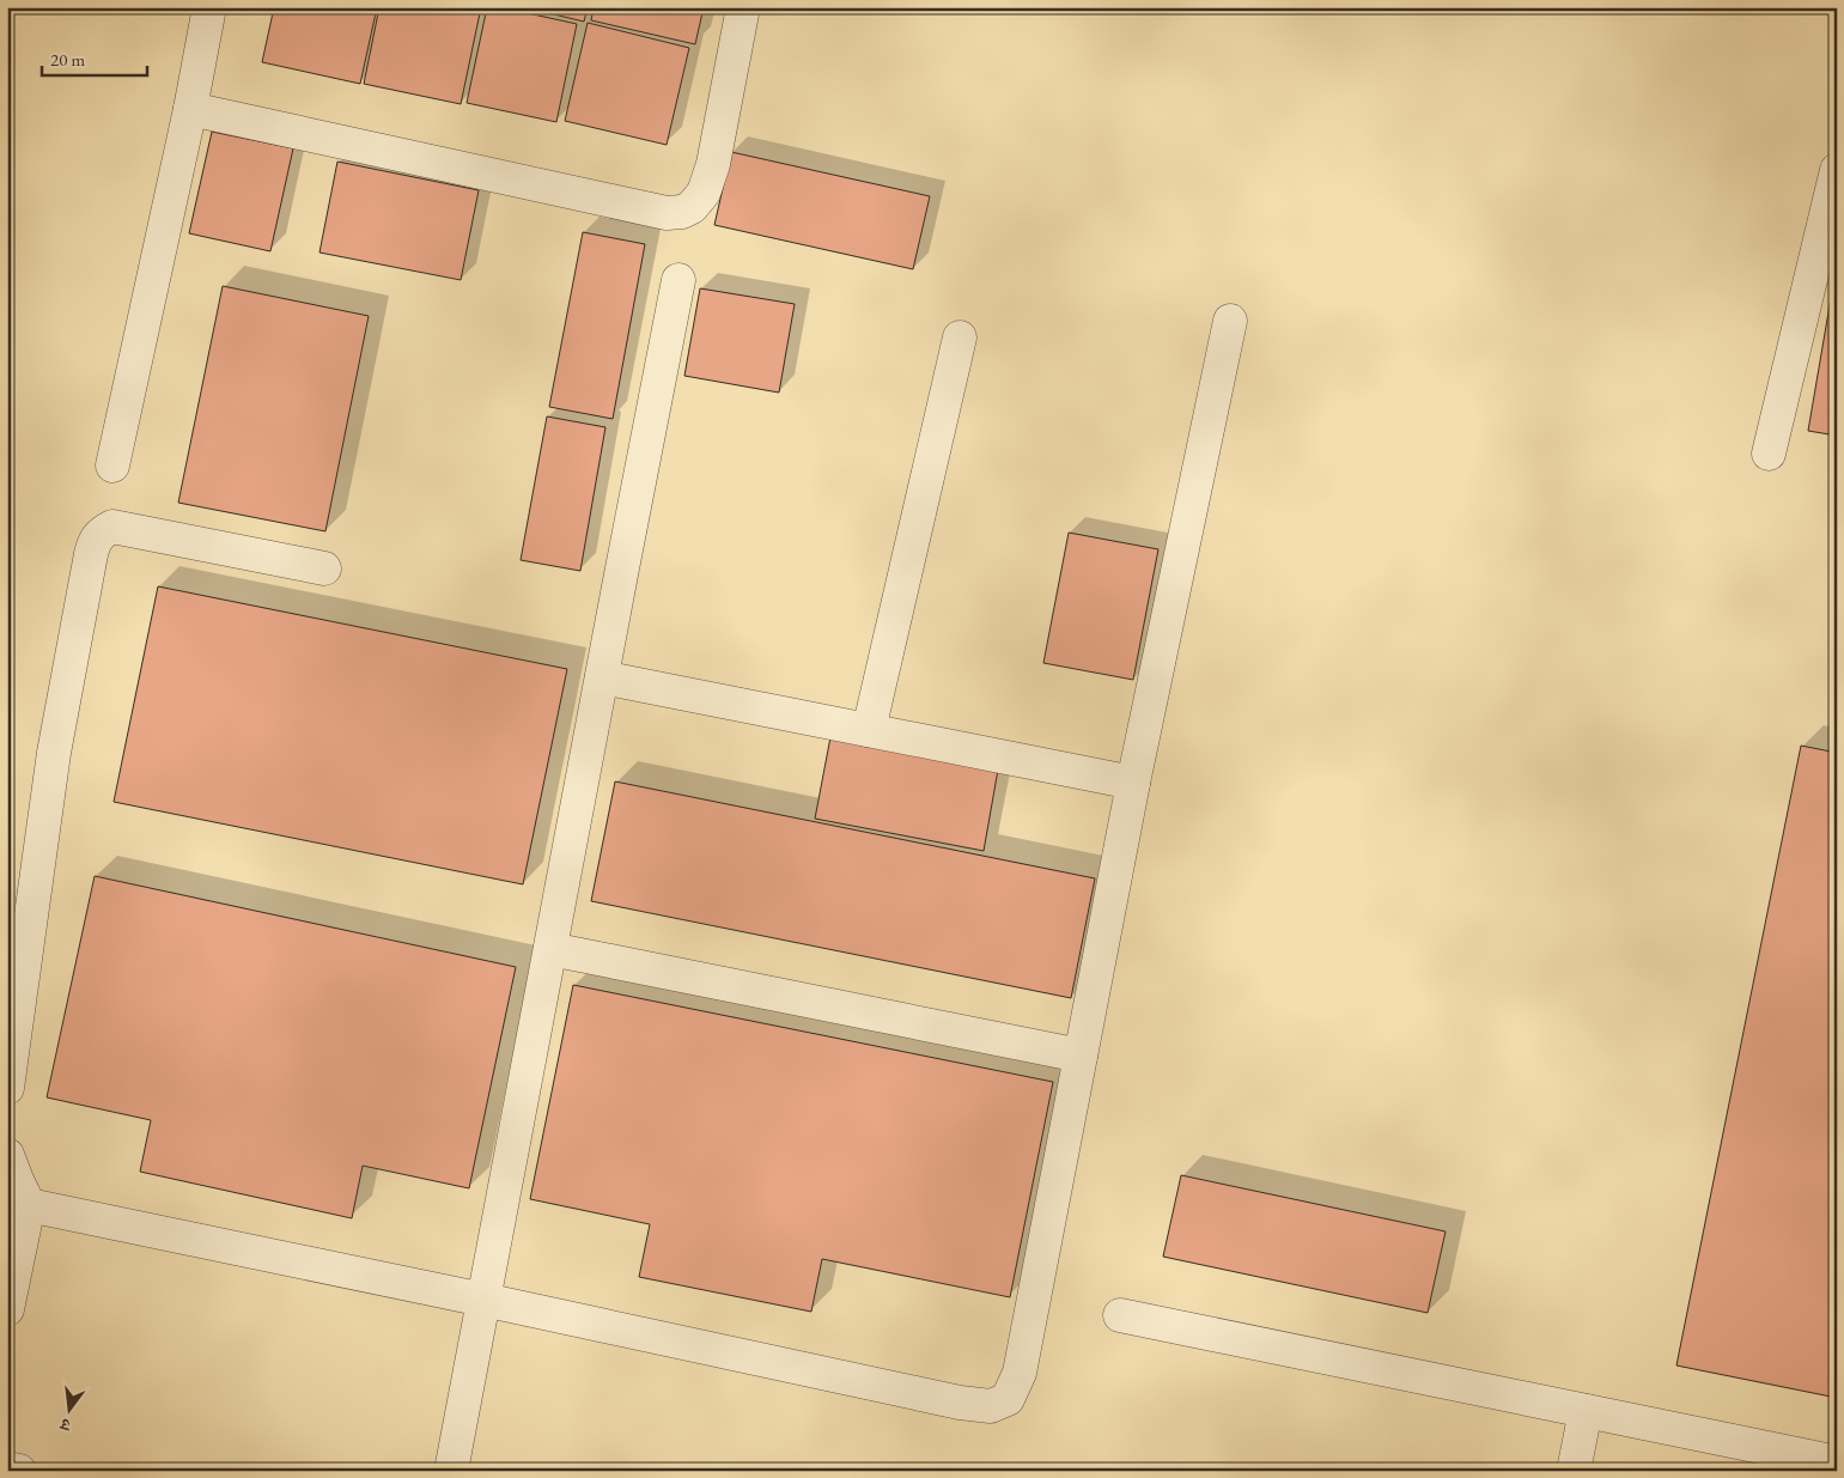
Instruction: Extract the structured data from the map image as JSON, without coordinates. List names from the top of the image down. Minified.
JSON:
{"scale_bar":"20 m","north":"bottom"}
